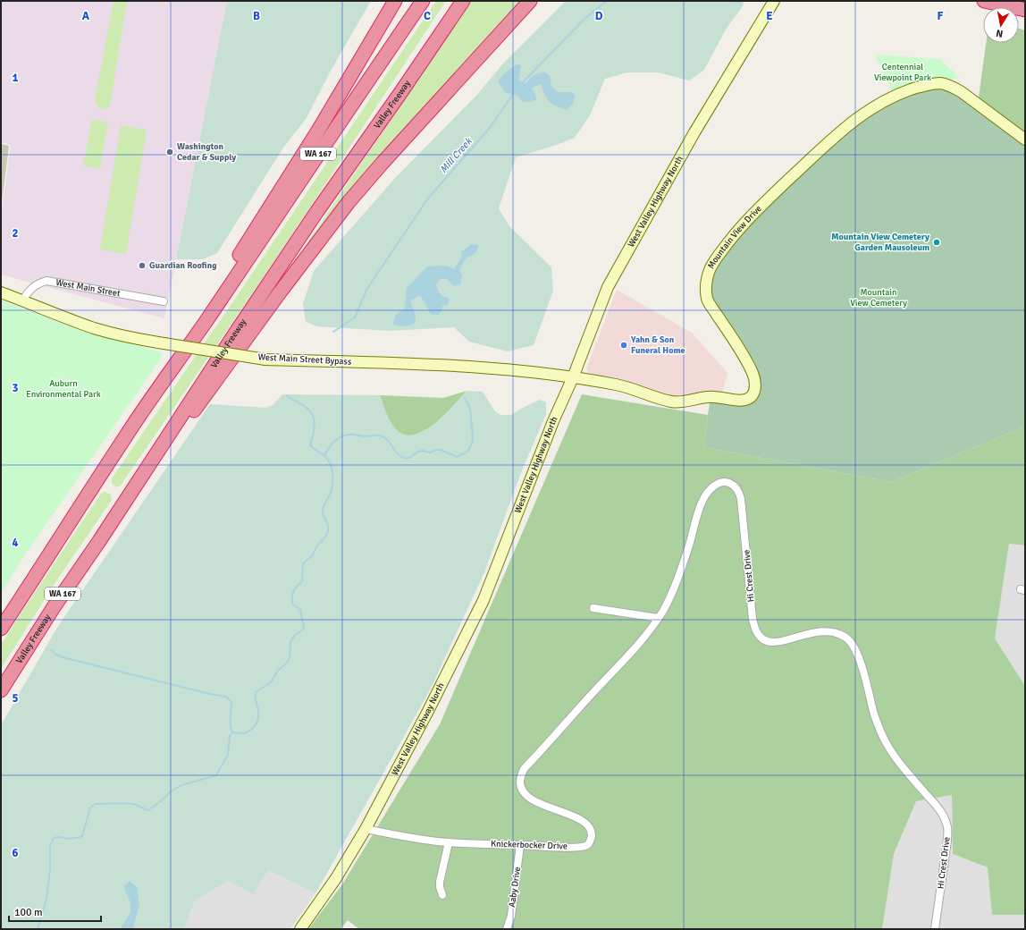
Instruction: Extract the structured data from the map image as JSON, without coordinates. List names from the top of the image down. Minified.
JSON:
{"streets":{"highway":["Valley Freeway","WA 167"],"main road":["West Valley Highway North","Mountain View Drive","West Main Street Bypass"],"street":["West Main Street","Hi Crest Drive","Knickerbocker Drive","Aaby Drive"]},"crossings":[["Valley Freeway","WA 167"],["West Valley Highway North","Mountain View Drive"],["West Valley Highway North","West Main Street Bypass"],["West Valley Highway North","Knickerbocker Drive"],["Mountain View Drive","West Main Street Bypass"],["West Main Street","West Main Street Bypass"],["Hi Crest Drive","Knickerbocker Drive"],["Knickerbocker Drive","Aaby Drive"]],"water":["Mill Creek"],"parks":["Centennial Viewpoint Park","Mountain View Cemetery","Auburn Environmental Park"],"places":["Washington Cedar & Supply","Mountain View Cemetery Garden Mausoleum","Guardian Roofing","Yahn & Son Funeral Home"],"scale_bar":"100 m","north":"bottom","grid":{"columns":["A","B","C","D","E","F"],"rows":["1","2","3","4","5","6"]}}
